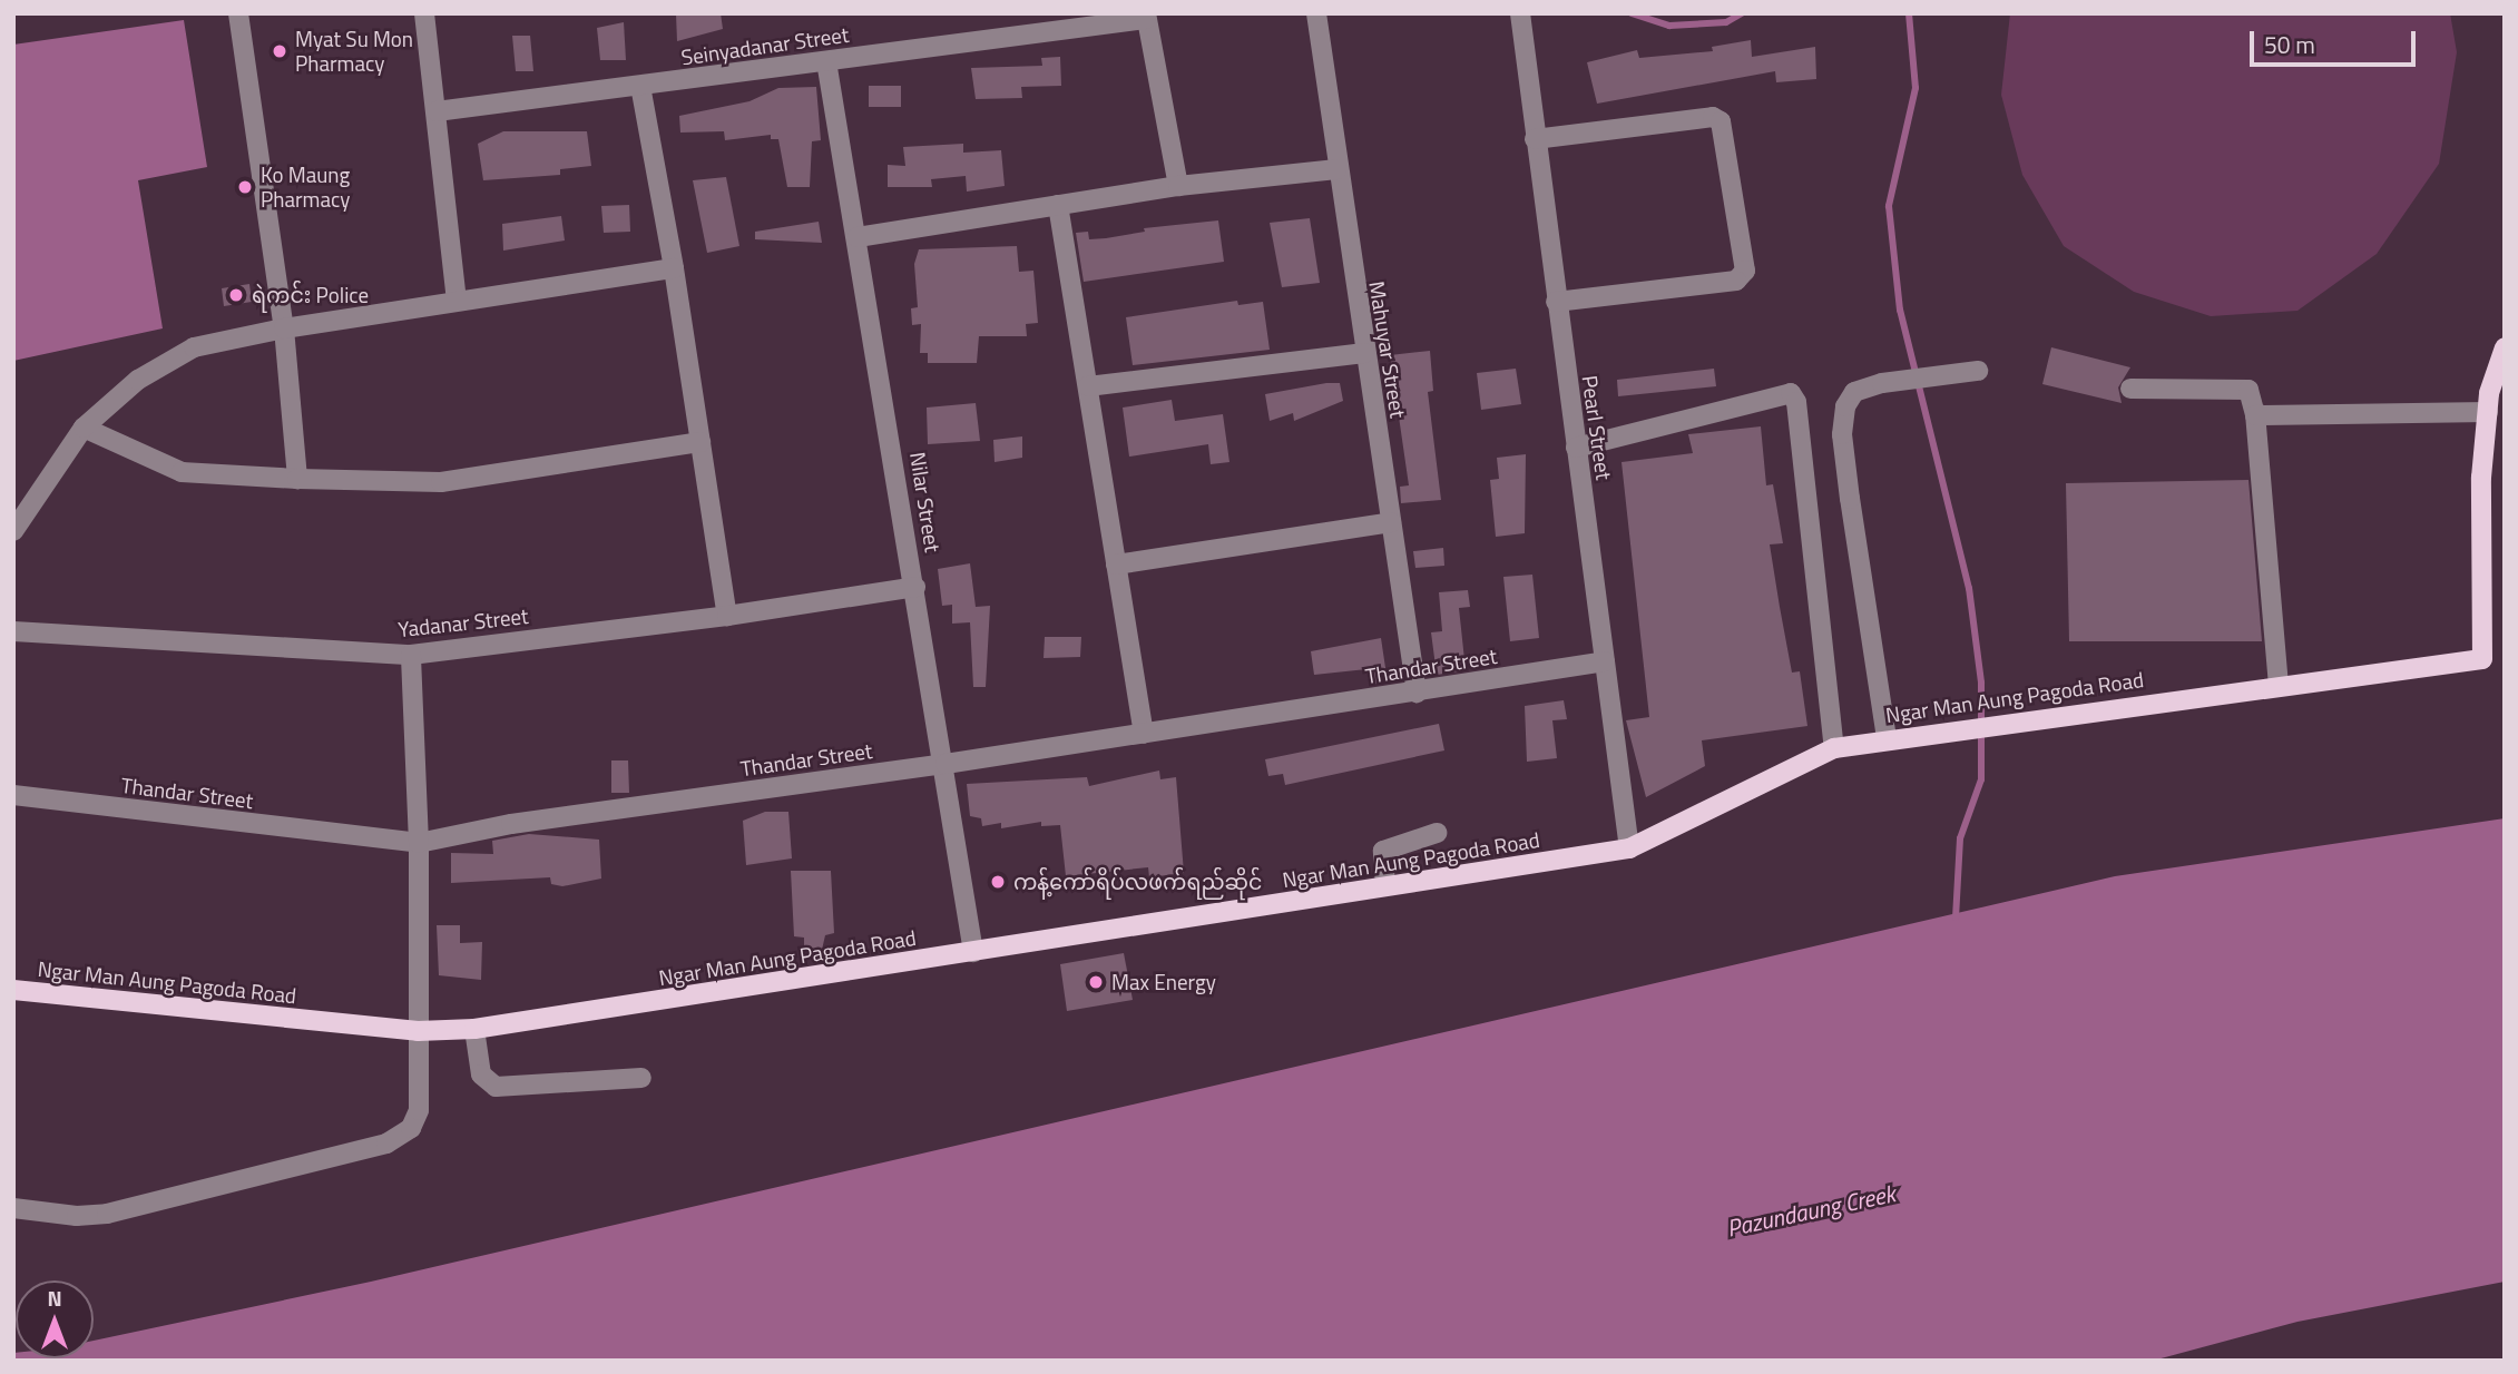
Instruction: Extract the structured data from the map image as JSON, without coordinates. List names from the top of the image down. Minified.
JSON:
{"streets":{"main road":["Ngar Man Aung Pagoda Road"],"street":["Seinyadanar Street","Mahuyar Street","Pearl Street","Nilar Street","Yadanar Street","Thandar Street"]},"crossings":[["Seinyadanar Street","Nilar Street"],["Mahuyar Street","Thandar Street"],["Pearl Street","Thandar Street"],["Pearl Street","Ngar Man Aung Pagoda Road"],["Nilar Street","Yadanar Street"],["Nilar Street","Thandar Street"],["Nilar Street","Ngar Man Aung Pagoda Road"]],"water":["Pazundaung Creek"],"places":["Myat Su Mon Pharmacy","Ko Maung Pharmacy","ရဲကင်း Police","ကန့်ကော်ရိပ်လဖက်ရည်ဆိုင်","Max Energy"],"scale_bar":"50 m","north":"top"}
